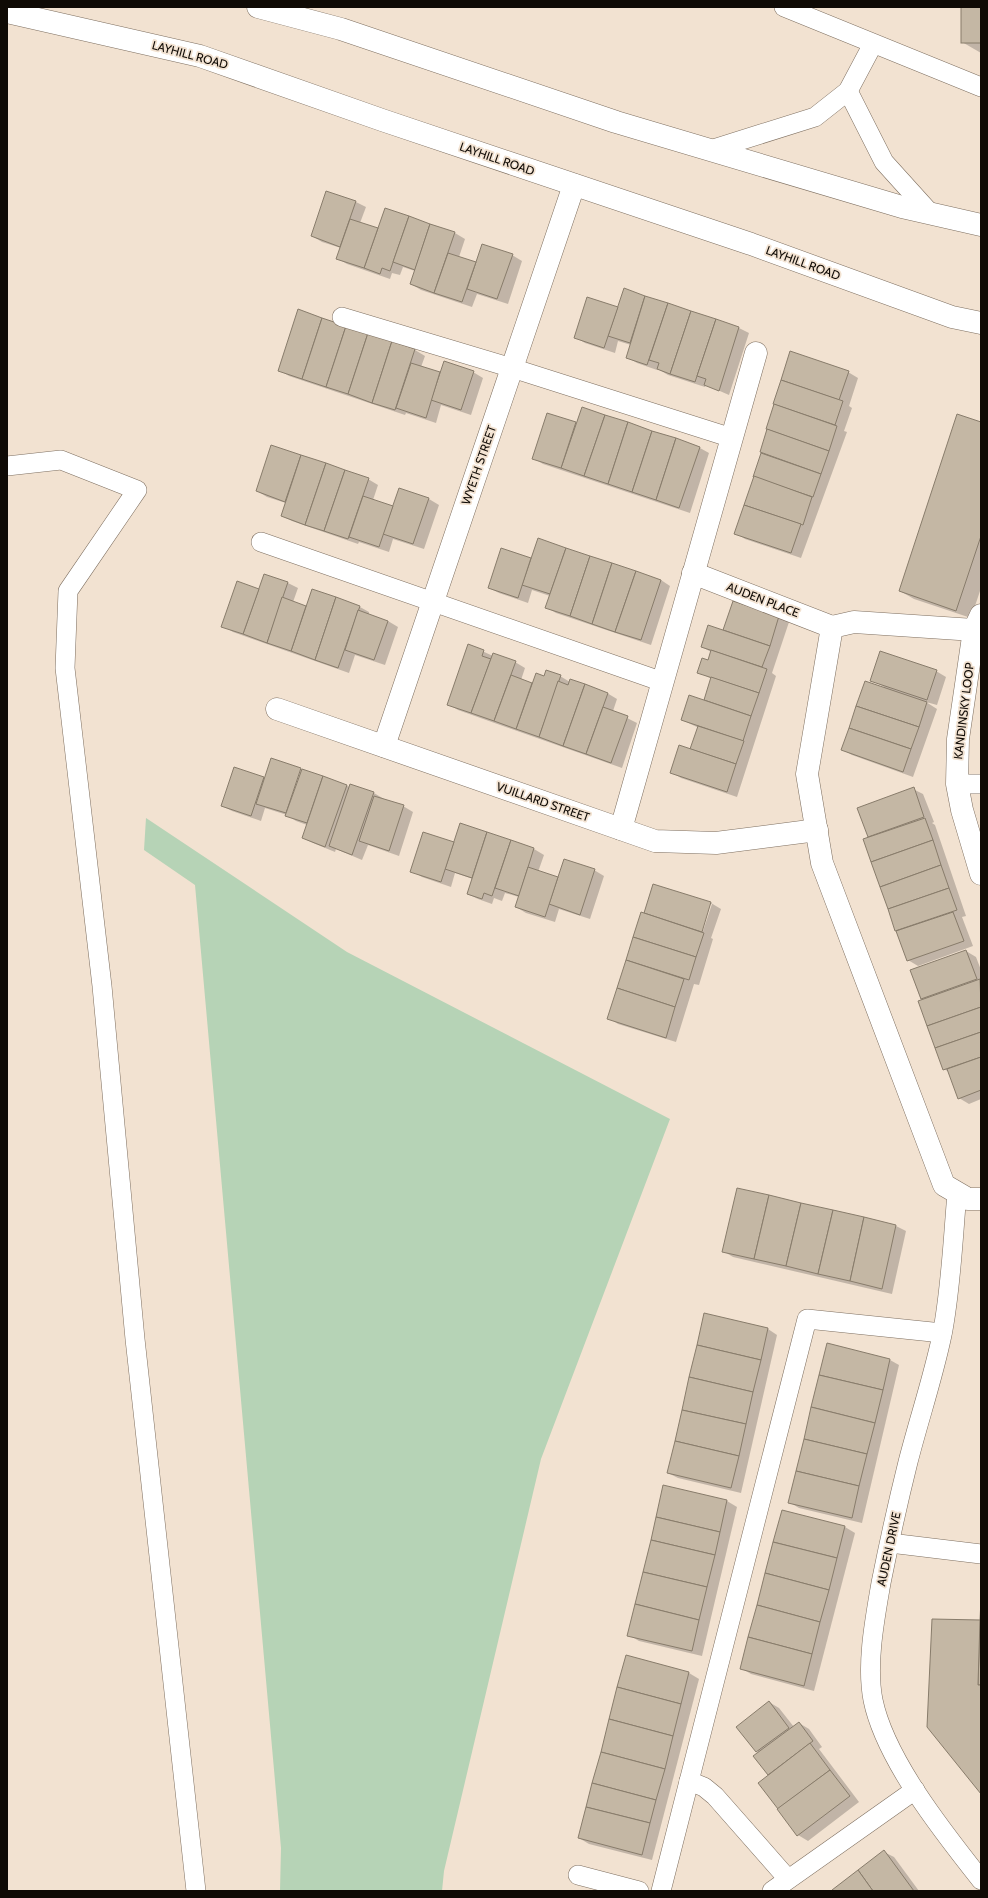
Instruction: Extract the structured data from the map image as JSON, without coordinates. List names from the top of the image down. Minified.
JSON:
{"streets":{"street":["LAYHILL ROAD","WYETH STREET","AUDEN PLACE","KANDINSKY LOOP","VUILLARD STREET"],"lane":["AUDEN DRIVE"]},"crossings":[["LAYHILL ROAD","WYETH STREET"],["WYETH STREET","VUILLARD STREET"]]}
